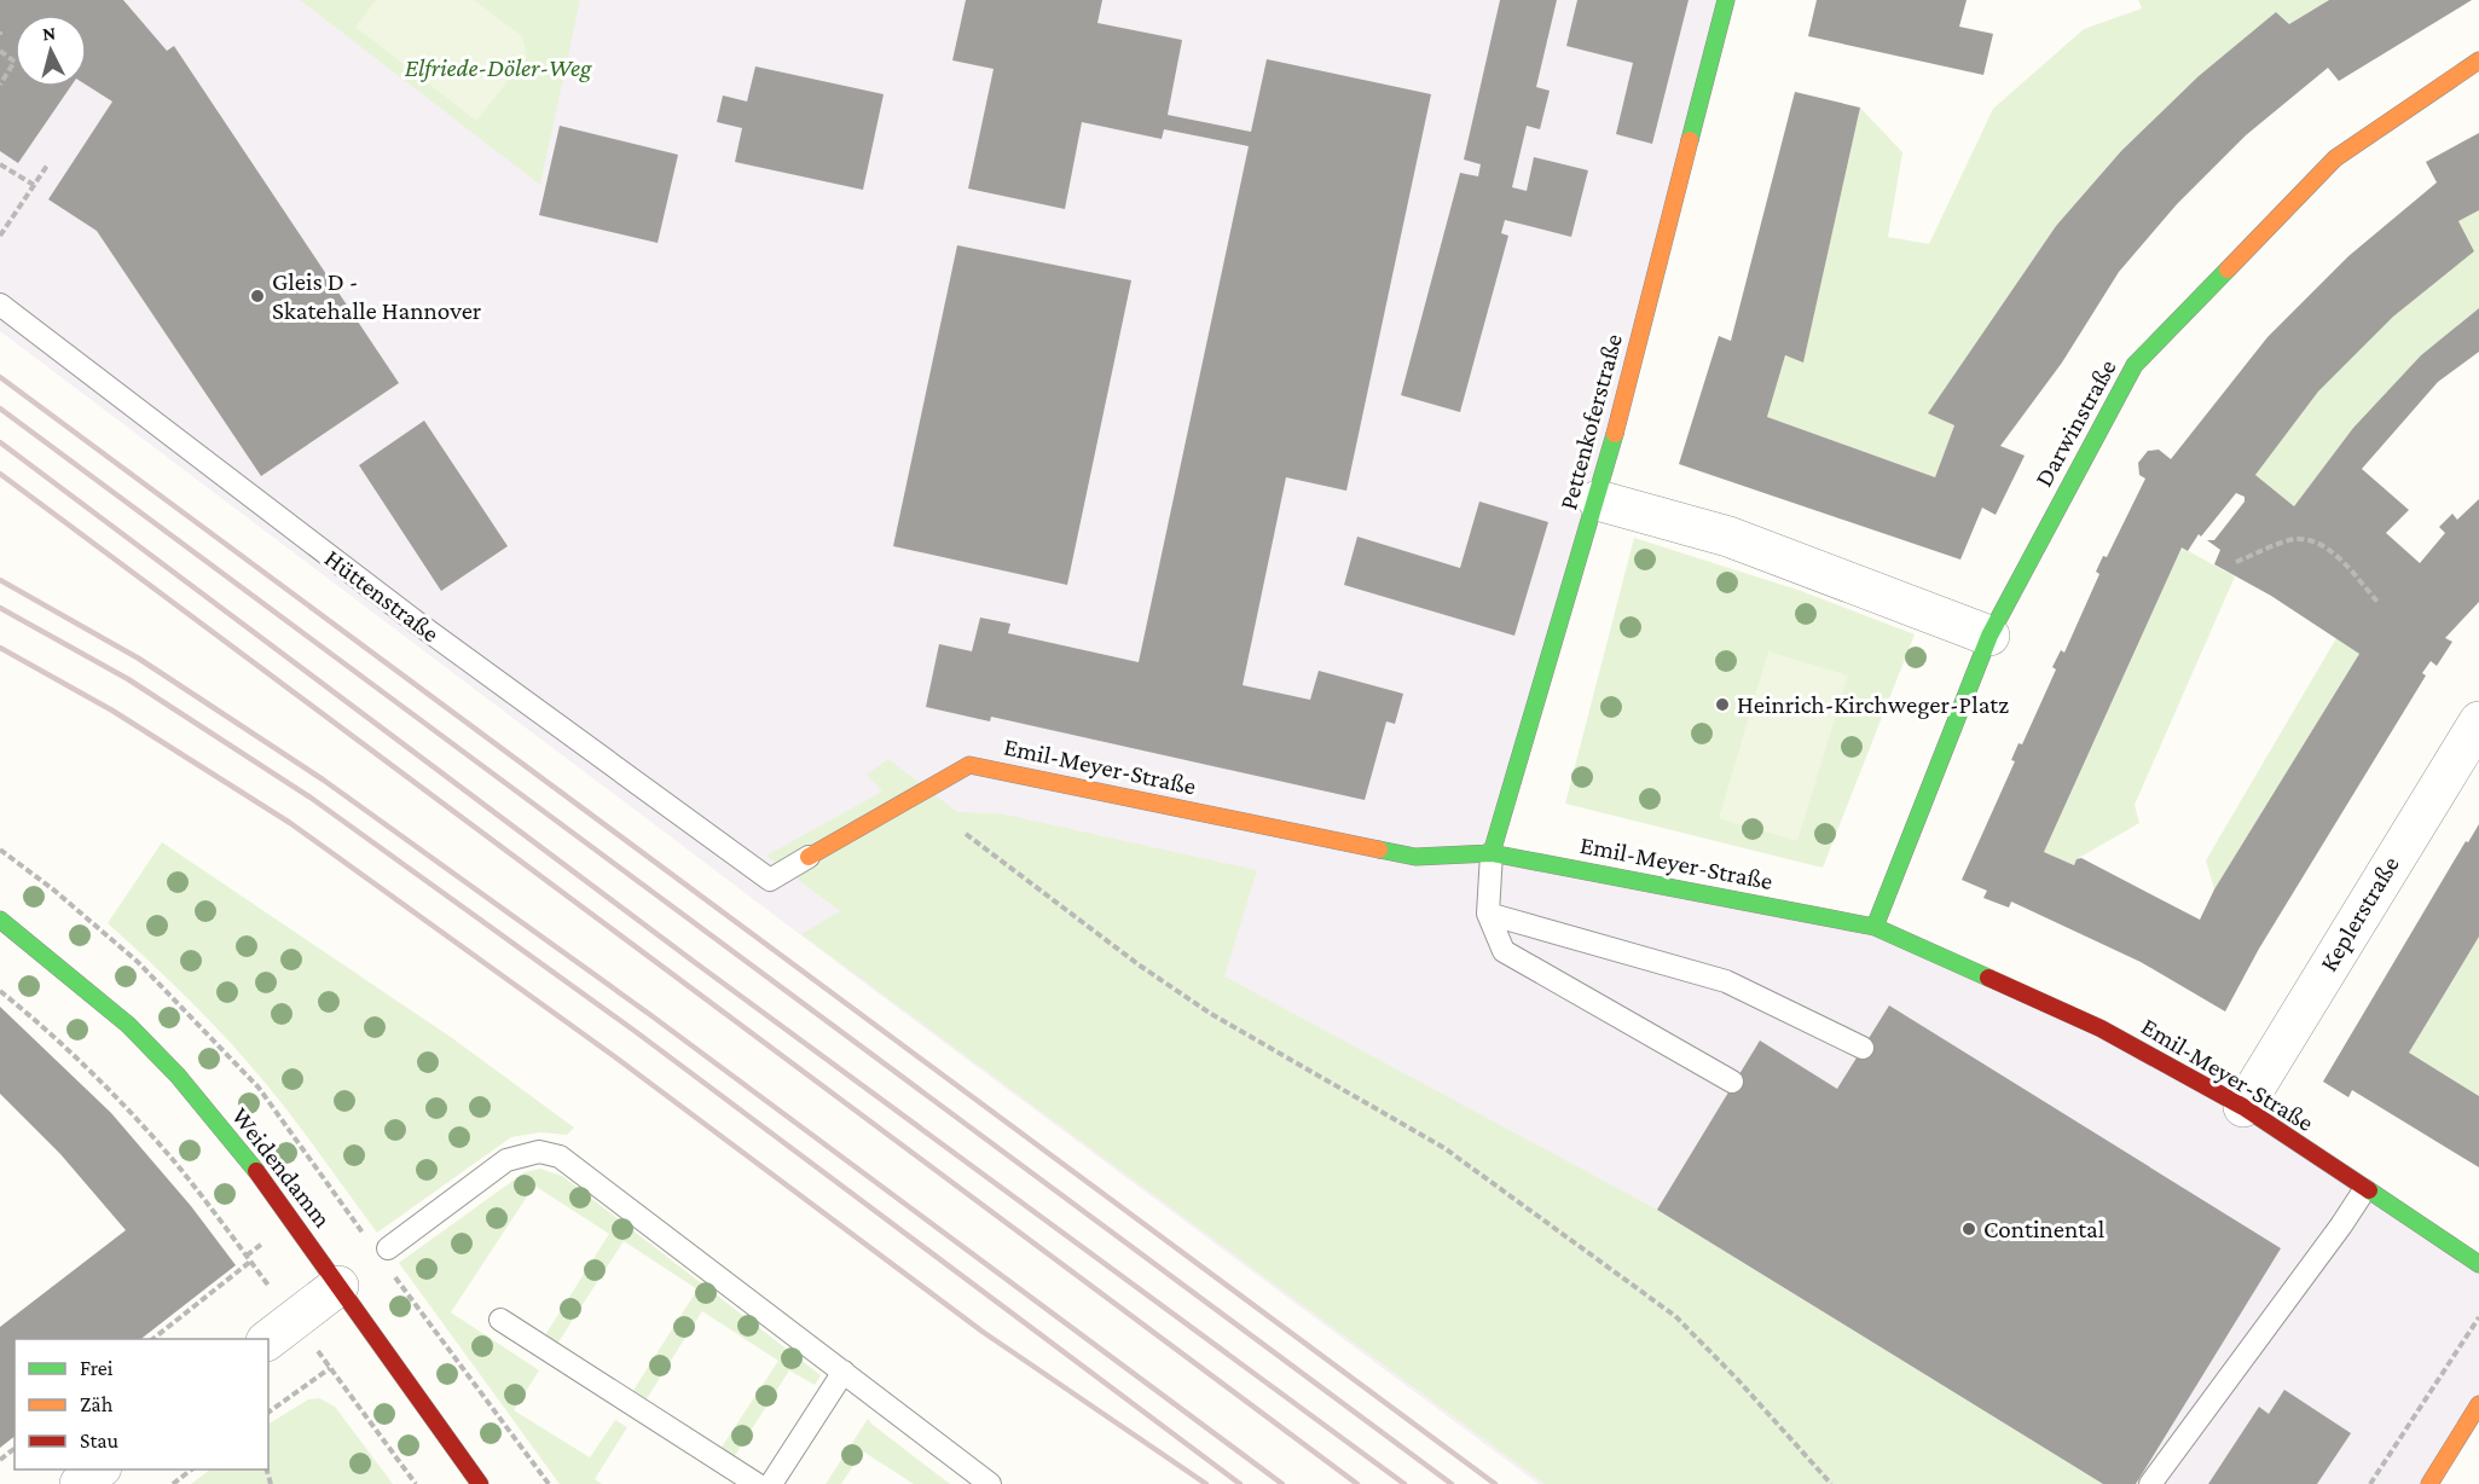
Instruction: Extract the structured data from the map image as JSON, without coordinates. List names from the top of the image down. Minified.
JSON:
{"streets":{"street":["Pettenkoferstraße","Darwinstraße","Emil-Meyer-Straße","Keplerstraße","Weidendamm"],"lane":["Hüttenstraße"]},"crossings":[["Pettenkoferstraße","Emil-Meyer-Straße"],["Darwinstraße","Emil-Meyer-Straße"],["Hüttenstraße","Emil-Meyer-Straße"],["Emil-Meyer-Straße","Keplerstraße"]],"parks":["Elfriede-Döler-Weg"],"places":["Gleis D - Skatehalle Hannover","Heinrich-Kirchweger-Platz","Continental"],"legend":["Frei","Zäh","Stau"],"north":"top"}
